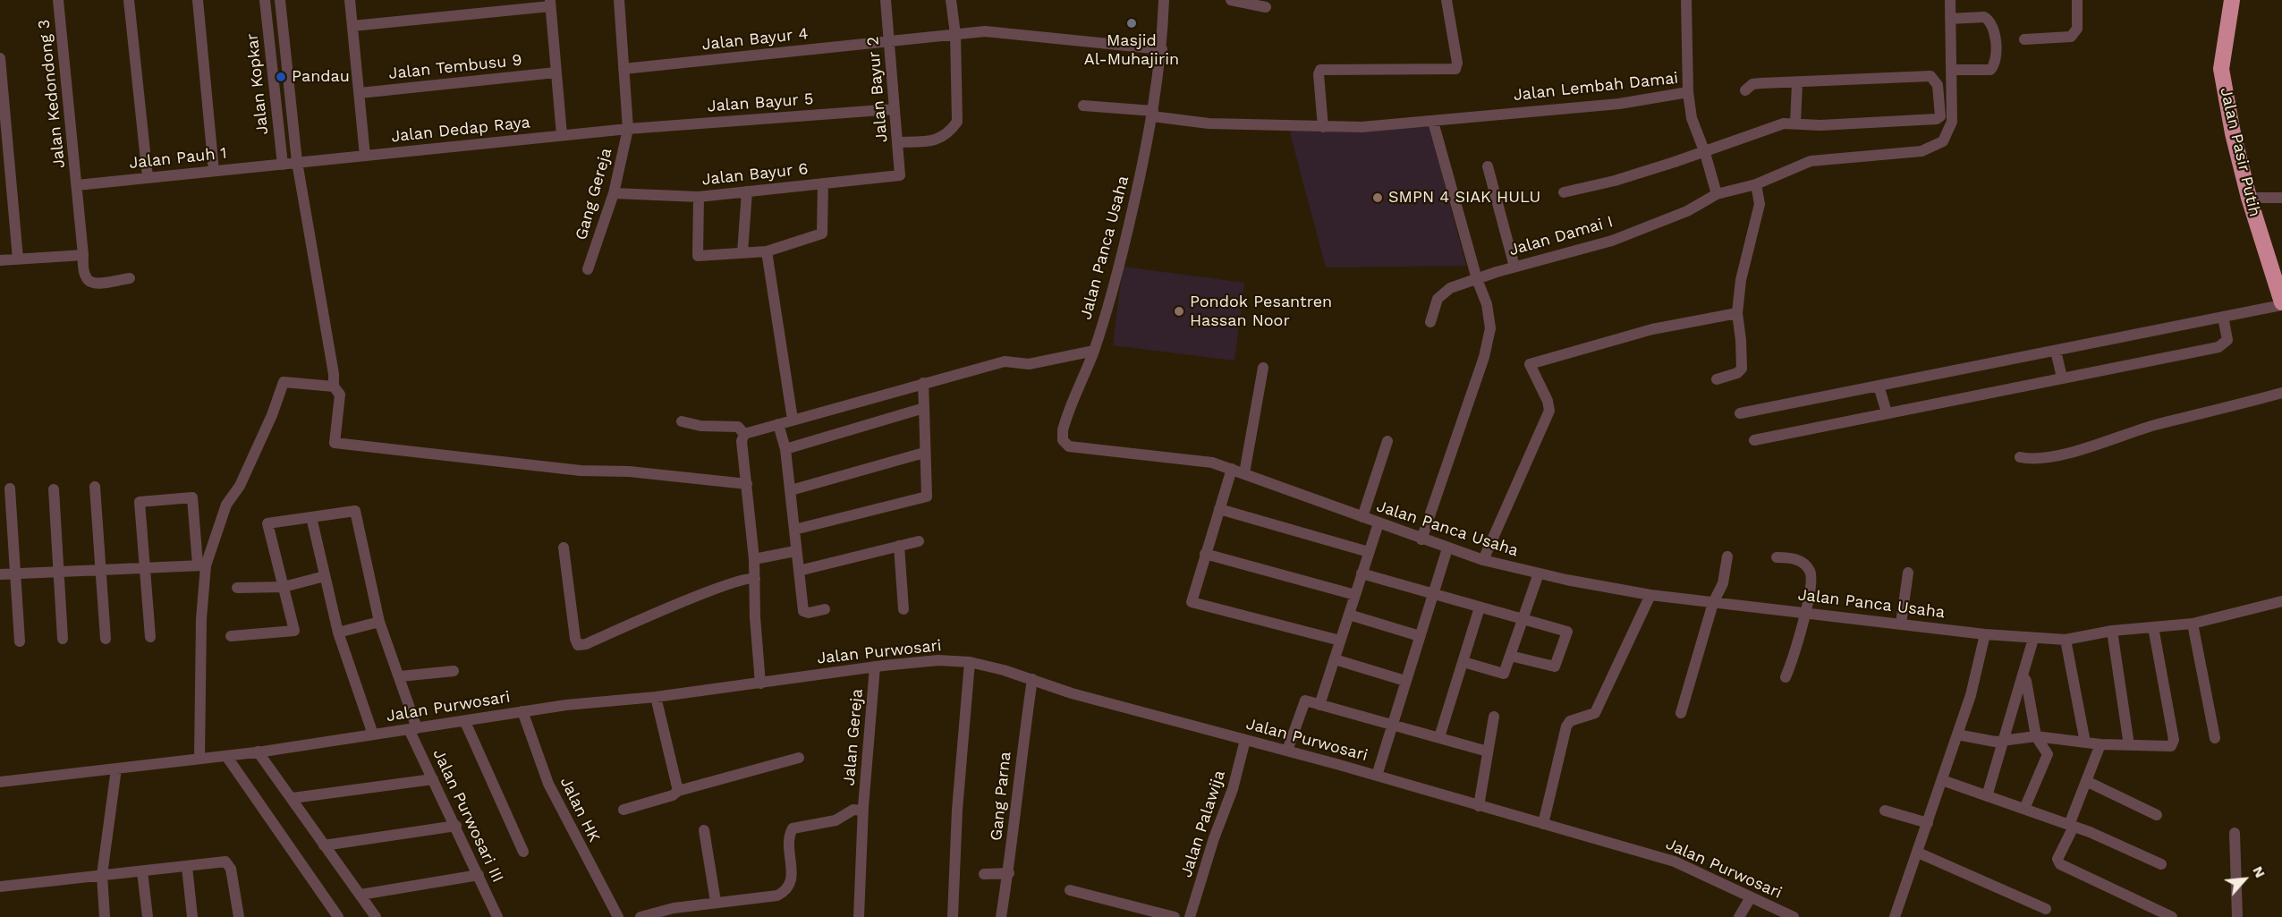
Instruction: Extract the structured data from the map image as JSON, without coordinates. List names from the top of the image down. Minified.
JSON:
{"streets":{"highway":["Jalan Pasir Putih"],"street":["Jalan Bayur 4","Jalan Tembusu 9","Jalan Kopkar","Jalan Lembah Damai","Jalan Bayur 2","Jalan Kedondong 3","Jalan Bayur 5","Jalan Dedap Raya","Jalan Pauh 1","Jalan Bayur 6","Gang Gereja","Jalan Damai I","Jalan Panca Usaha","Jalan Purwosari","Jalan Gereja","Gang Parna","Jalan HK","Jalan Purwosari III","Jalan Palawija"]},"crossings":[["Jalan Bayur 4","Jalan Bayur 2"],["Jalan Bayur 4","Gang Gereja"],["Jalan Bayur 4","Jalan Panca Usaha"],["Jalan Kopkar","Jalan Dedap Raya"],["Jalan Kopkar","Jalan Pauh 1"],["Jalan Lembah Damai","Jalan Damai I"],["Jalan Lembah Damai","Jalan Panca Usaha"],["Jalan Bayur 2","Jalan Bayur 5"],["Jalan Bayur 2","Jalan Bayur 6"],["Jalan Kedondong 3","Jalan Pauh 1"],["Jalan Bayur 5","Jalan Dedap Raya"],["Jalan Bayur 5","Gang Gereja"],["Jalan Dedap Raya","Jalan Pauh 1"],["Jalan Dedap Raya","Gang Gereja"],["Jalan Bayur 6","Gang Gereja"],["Jalan Purwosari","Jalan Gereja"],["Jalan Purwosari","Gang Parna"],["Jalan Purwosari","Jalan HK"],["Jalan Purwosari","Jalan Purwosari III"],["Jalan Purwosari","Jalan Palawija"]],"places":["Masjid Al-Muhajirin","Pandau","SMPN 4 SIAK HULU","Pondok Pesantren Hassan Noor"],"north":"top right"}
